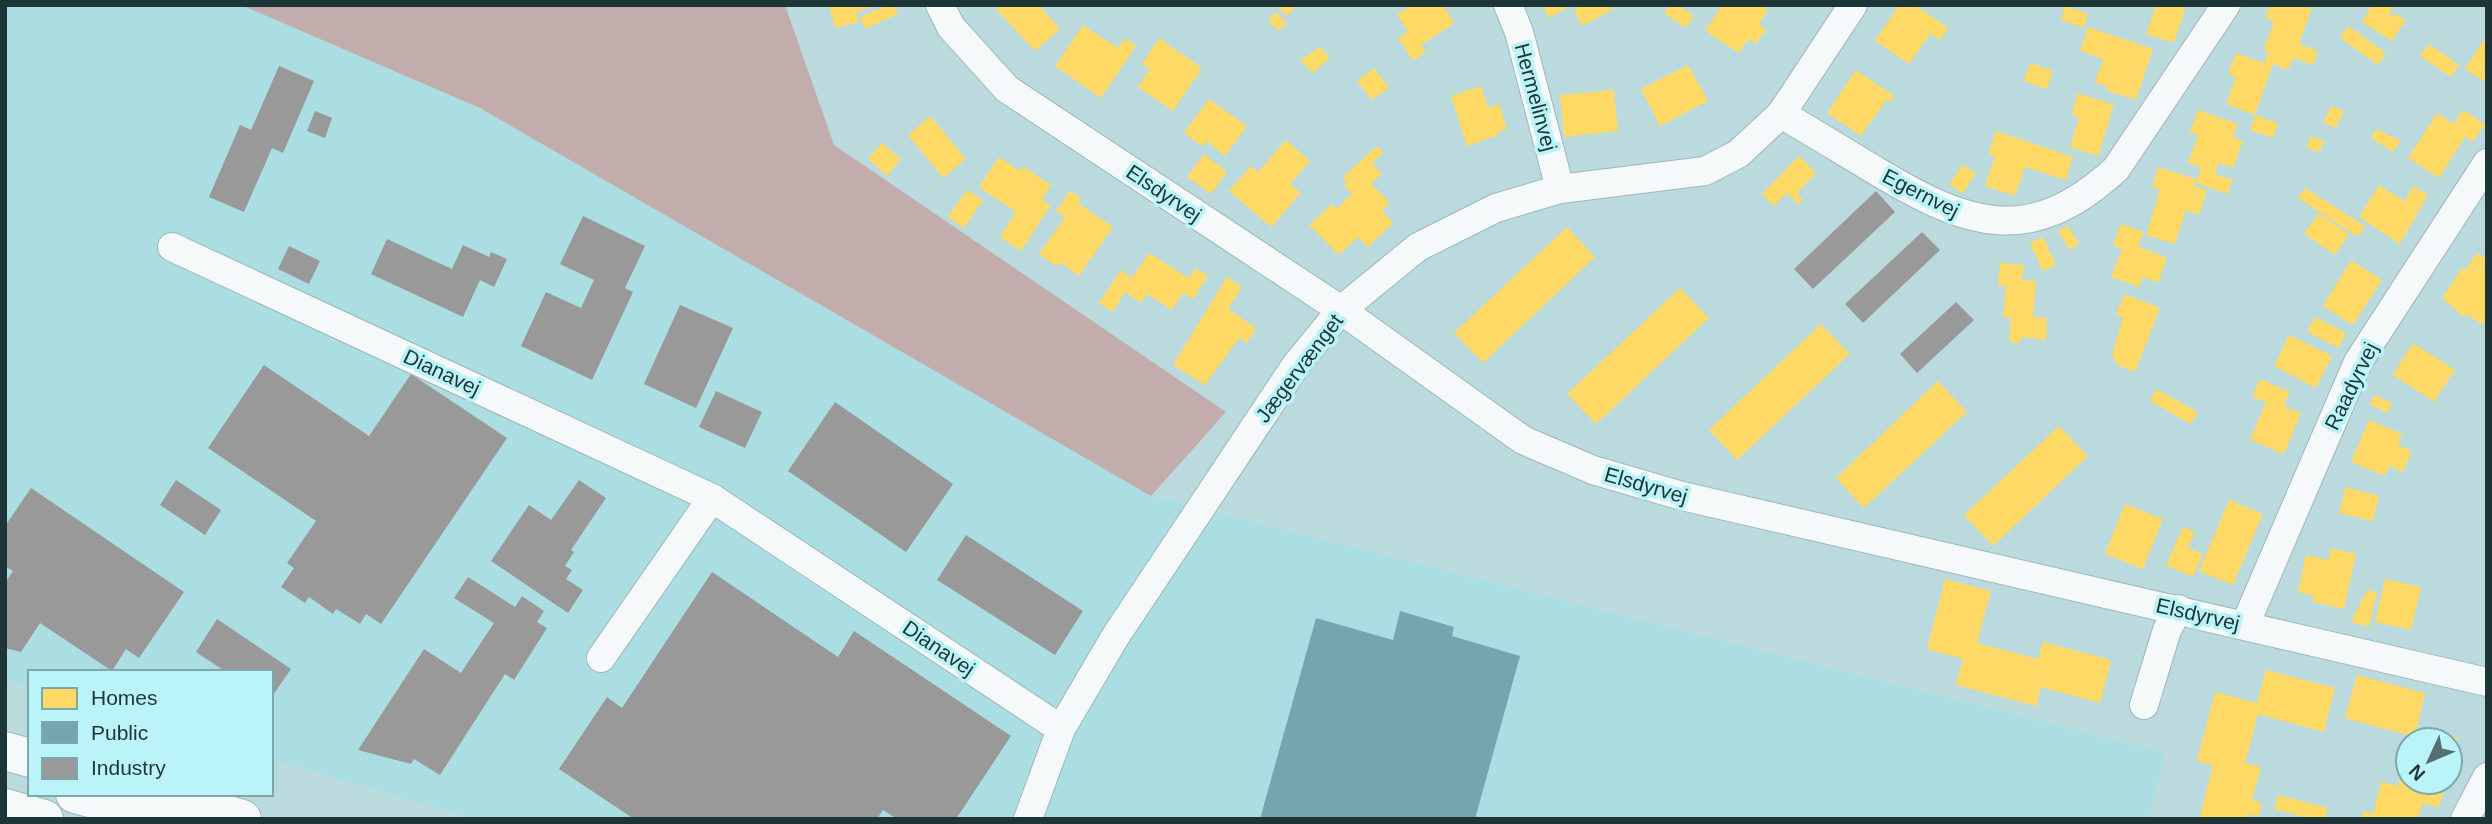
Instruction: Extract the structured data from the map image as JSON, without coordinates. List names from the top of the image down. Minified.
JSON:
{"streets":{"street":["Hermelinvej","Elsdyrvej","Egernvej","Jægervænget","Dianavej","Raadyrvej"]},"crossings":[["Hermelinvej","Jægervænget"],["Elsdyrvej","Jægervænget"],["Elsdyrvej","Raadyrvej"],["Egernvej","Jægervænget"],["Jægervænget","Dianavej"]],"legend":["Homes","Public","Industry"],"north":"bottom left"}
